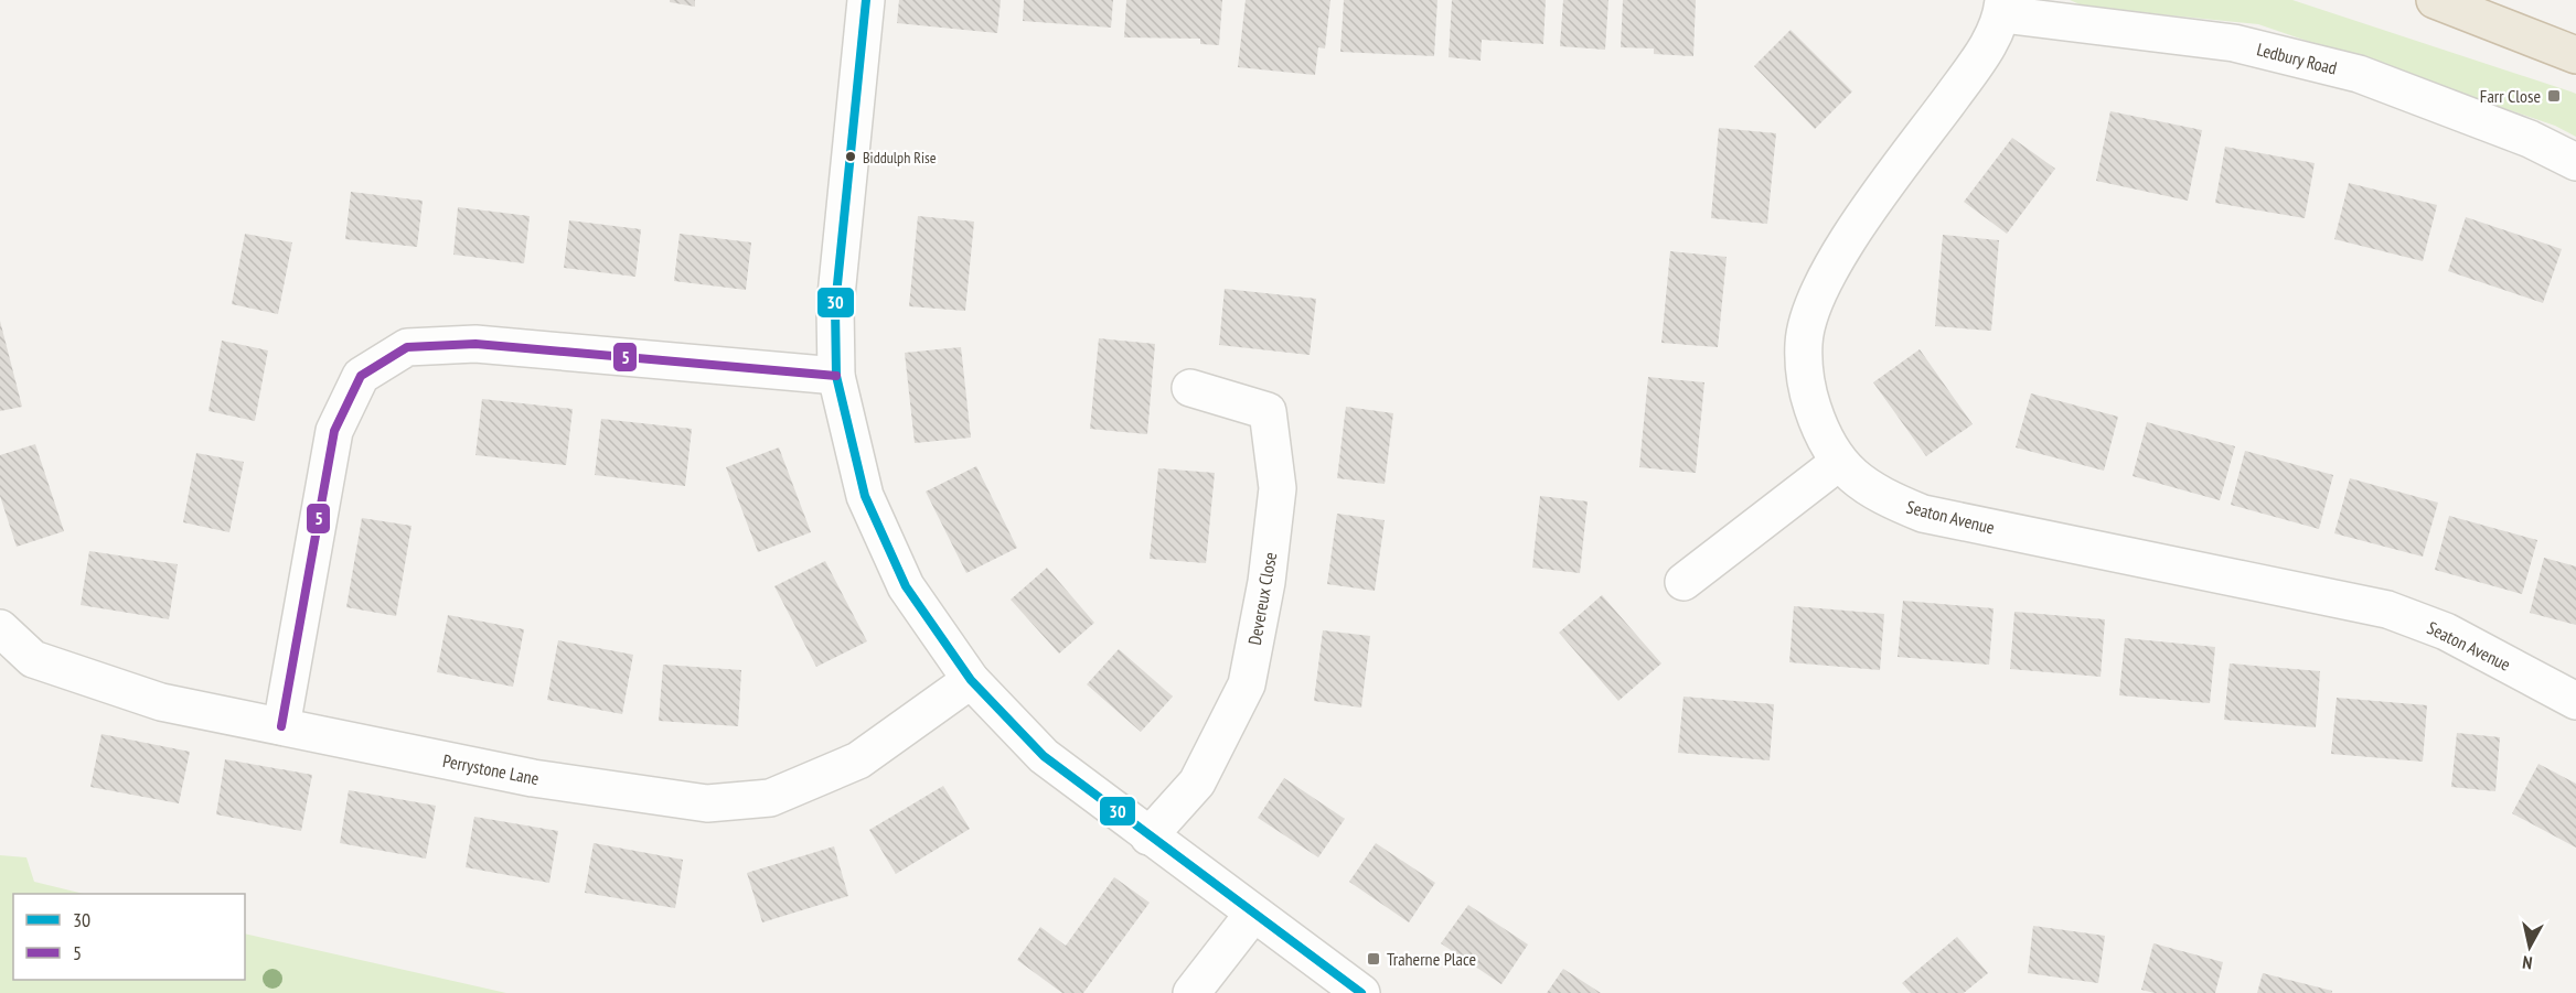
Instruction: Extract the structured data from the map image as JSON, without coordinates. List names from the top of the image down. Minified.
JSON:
{"streets":{"street":["Ledbury Road","Seaton Avenue","Devereux Close","Perrystone Lane"]},"crossings":[["Ledbury Road","Seaton Avenue"]],"places":{"transit":["Farr Close","Traherne Place"],"other":["Biddulph Rise"]},"lines":["transit line 30","transit line 5"],"legend":["30","5"],"north":"bottom"}
